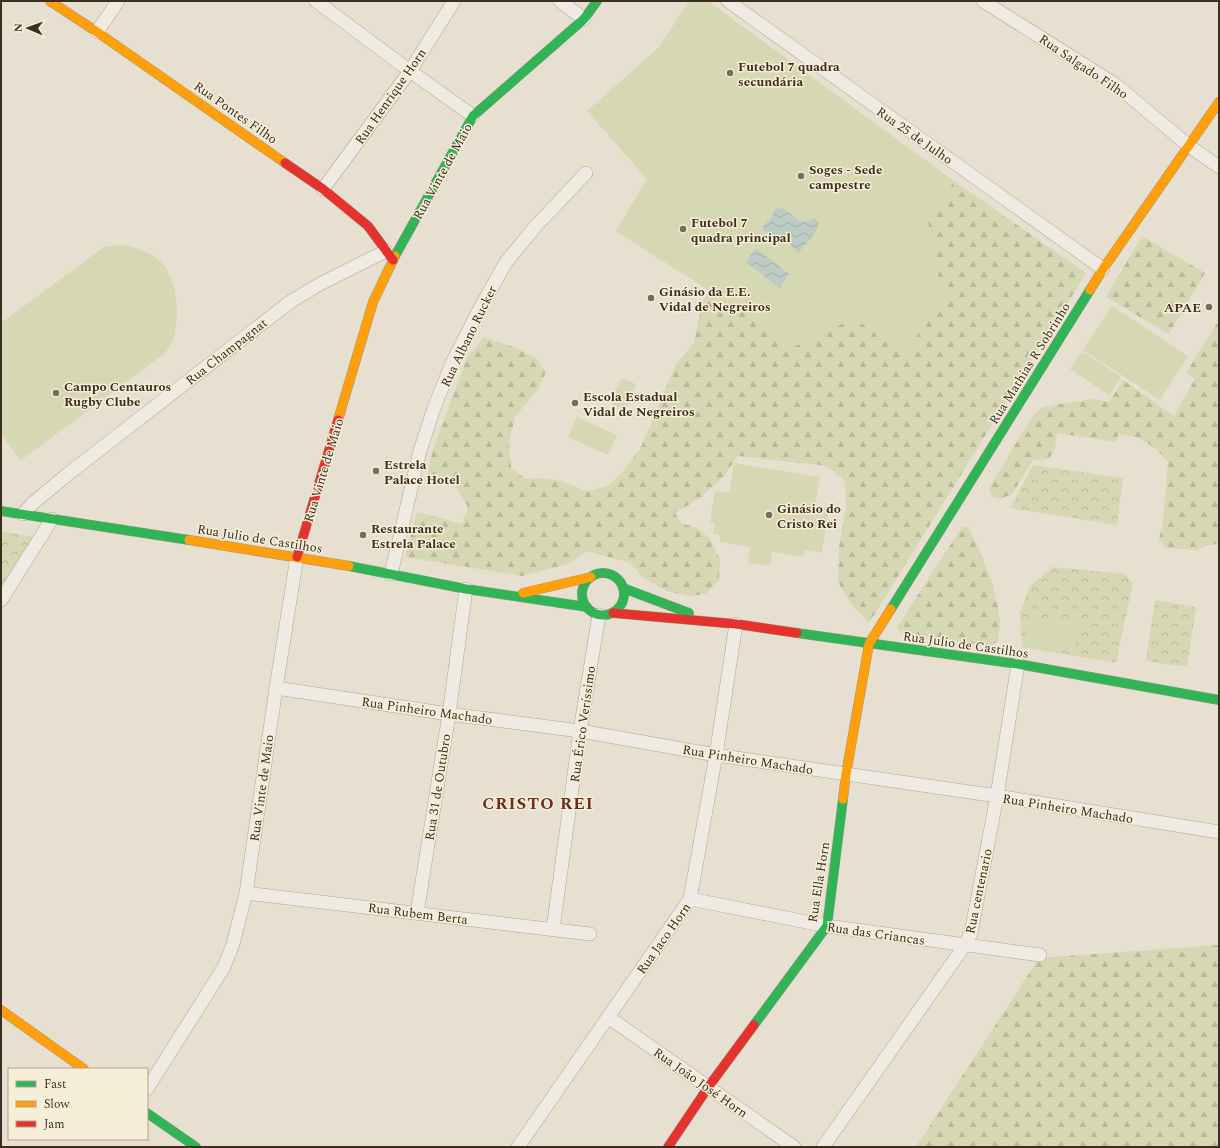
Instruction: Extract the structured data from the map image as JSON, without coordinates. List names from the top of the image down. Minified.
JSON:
{"streets":{"main road":["Rua Pontes Filho","Rua Vinte de Maio","Rua Mathias R Sobrinho","Rua Julio de Castilhos","Rua Ella Horn"],"street":["Rua Salgado Filho","Rua Henrique Horn","Rua 25 de Julho","Rua Albano Rucker","Rua Champagnat","Rua Pinheiro Machado","Rua Érico Veríssimo","Rua 31 de Outubro","Rua centenario","Rua Rubem Berta","Rua das Criancas","Rua Jaco Horn","Rua João José Horn"]},"crossings":[["Rua Salgado Filho","Rua Mathias R Sobrinho"],["Rua Henrique Horn","Rua Pontes Filho"],["Rua Pontes Filho","Rua Vinte de Maio"],["Rua Pontes Filho","Rua Champagnat"],["Rua 25 de Julho","Rua Mathias R Sobrinho"],["Rua Vinte de Maio","Rua Champagnat"],["Rua Vinte de Maio","Rua Julio de Castilhos"],["Rua Vinte de Maio","Rua Pinheiro Machado"],["Rua Vinte de Maio","Rua Rubem Berta"],["Rua Albano Rucker","Rua Julio de Castilhos"],["Rua Champagnat","Rua Julio de Castilhos"],["Rua Mathias R Sobrinho","Rua Julio de Castilhos"],["Rua Mathias R Sobrinho","Rua Ella Horn"],["Rua Julio de Castilhos","Rua Érico Veríssimo"],["Rua Julio de Castilhos","Rua 31 de Outubro"],["Rua Julio de Castilhos","Rua Ella Horn"],["Rua Julio de Castilhos","Rua centenario"],["Rua Julio de Castilhos","Rua Jaco Horn"],["Rua Pinheiro Machado","Rua Érico Veríssimo"],["Rua Pinheiro Machado","Rua 31 de Outubro"],["Rua Pinheiro Machado","Rua Ella Horn"],["Rua Pinheiro Machado","Rua centenario"],["Rua Pinheiro Machado","Rua Jaco Horn"],["Rua Érico Veríssimo","Rua Rubem Berta"],["Rua 31 de Outubro","Rua Rubem Berta"],["Rua Ella Horn","Rua das Criancas"],["Rua Ella Horn","Rua João José Horn"],["Rua centenario","Rua das Criancas"],["Rua das Criancas","Rua Jaco Horn"],["Rua Jaco Horn","Rua João José Horn"]],"districts":["CRISTO REI"],"places":["Futebol 7 quadra secundária","Soges - Sede campestre","Futebol 7 quadra principal","Ginásio da E.E. Vidal de Negreiros","APAE","Campo Centauros Rugby Clube","Escola Estadual Vidal de Negreiros","Estrela Palace Hotel","Ginásio do Cristo Rei","Restaurante Estrela Palace"],"legend":["Fast","Slow","Jam"],"north":"left"}
